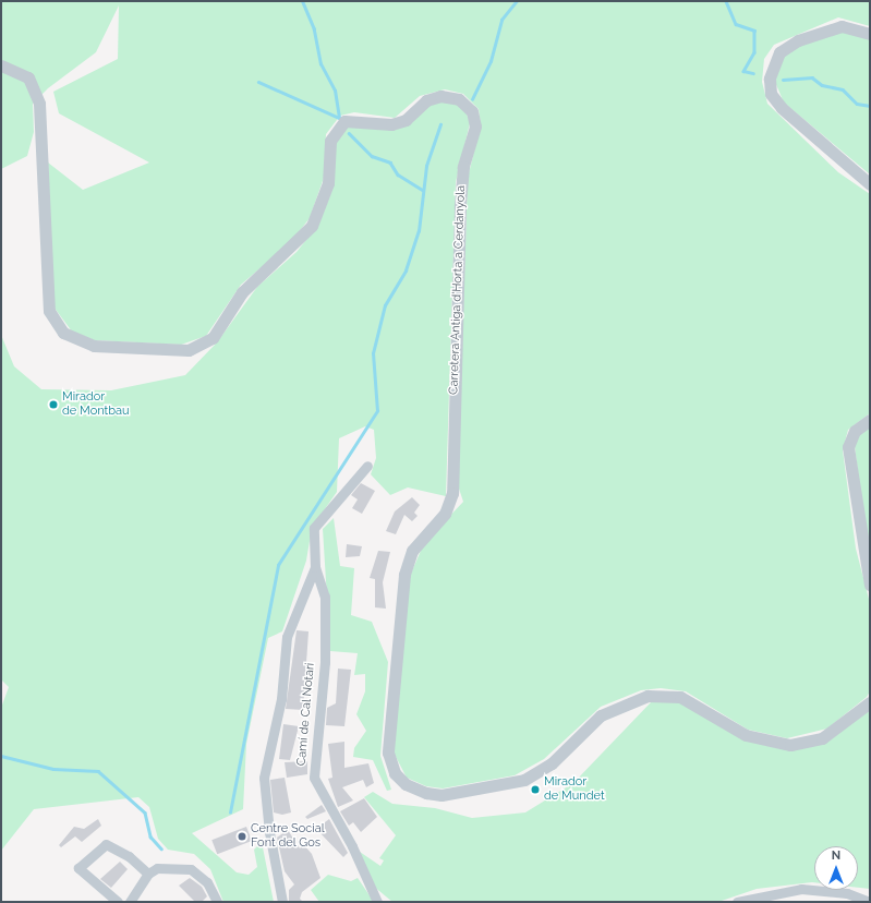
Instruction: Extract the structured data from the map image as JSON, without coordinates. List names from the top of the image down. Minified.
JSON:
{"streets":{"street":["Carretera Antiga d'Horta a Cerdanyola","Camí de Cal Notari"]},"places":["Mirador de Montbau","Mirador de Mundet","Centre Social Font del Gos"],"north":"top"}
